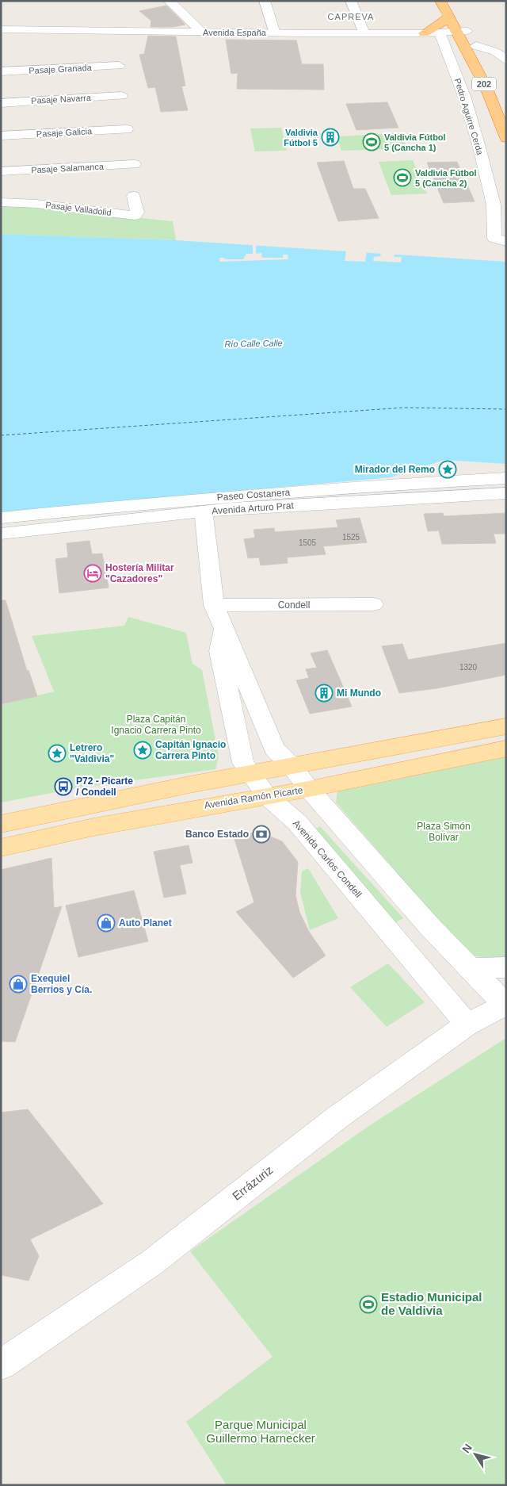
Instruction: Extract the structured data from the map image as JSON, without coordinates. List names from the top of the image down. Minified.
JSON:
{"streets":{"highway":["202"],"main road":["Avenida España","Pasaje Granada","Pasaje Navarra","Pedro Aguirre Cerda","Pasaje Galicia","Pasaje Salamanca","Pasaje Valladolid","Paseo Costanera","Avenida Arturo Prat","Condell","Avenida Ramón Picarte","Avenida Carlos Condell","Errázuriz"]},"crossings":[["Avenida España","202"],["Avenida España","Pedro Aguirre Cerda"],["Avenida Arturo Prat","Avenida Carlos Condell"],["Condell","Avenida Carlos Condell"],["Avenida Ramón Picarte","Avenida Carlos Condell"],["Avenida Carlos Condell","Errázuriz"]],"districts":["CAPREVA"],"water":["Río Calle Calle"],"parks":["Plaza Capitán Ignacio Carrera Pinto","Plaza Simón Bolívar","Parque Municipal Guillermo Harnecker"],"places":{"building":["Valdivia Fútbol 5","Mi Mundo"],"sports":["Valdivia Fútbol 5 (Cancha 1)","Valdivia Fútbol 5 (Cancha 2)","Estadio Municipal de Valdivia"],"place":["Mirador del Remo","Capitán Ignacio Carrera Pinto","Letrero \"Valdivia\""],"hotel":["Hostería Militar \"Cazadores\""],"bus stop":["P72 - Picarte / Condell"],"bank":["Banco Estado"],"shop":["Auto Planet","Exequiel Berrios y Cía."]},"house_numbers":["1525","1505","1320"],"north":"top left"}
